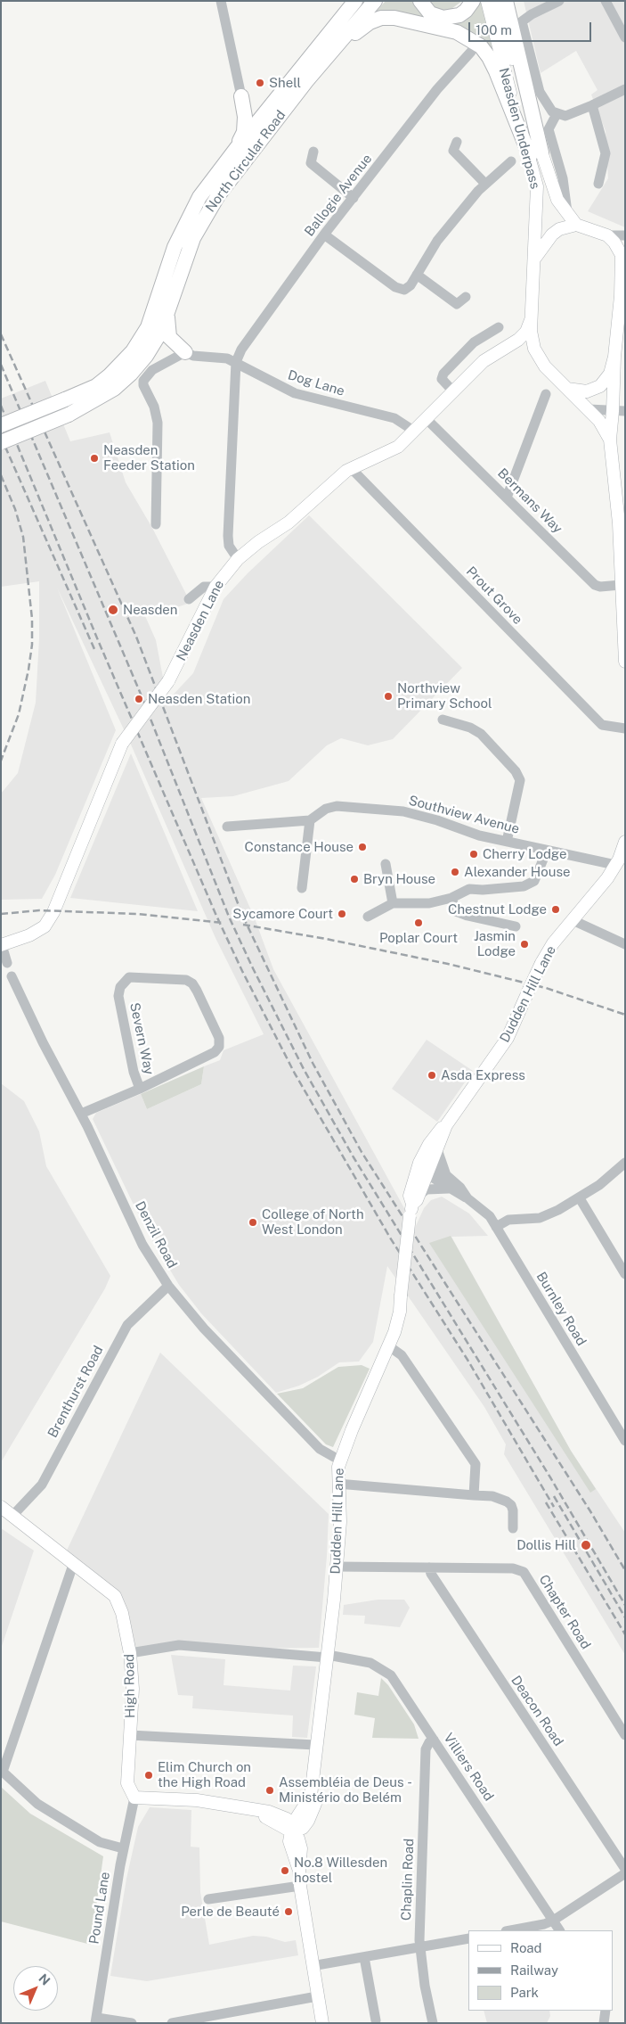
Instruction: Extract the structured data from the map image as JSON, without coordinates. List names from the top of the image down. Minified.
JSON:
{"streets":{"highway":["North Circular Road"],"main road":["Neasden Underpass","Neasden Lane","Dudden Hill Lane","High Road"],"street":["Ballogie Avenue","Dog Lane","Bermans Way","Prout Grove","Southview Avenue","Severn Way","Denzil Road","Burnley Road","Brenthurst Road","Chapter Road","Deacon Road","Villiers Road","Chaplin Road","Pound Lane"]},"crossings":[["Neasden Underpass","Neasden Lane"],["Ballogie Avenue","Dog Lane"],["Dog Lane","Neasden Lane"],["Bermans Way","Neasden Lane"],["Prout Grove","Neasden Lane"],["Southview Avenue","Dudden Hill Lane"],["Dudden Hill Lane","Denzil Road"],["Dudden Hill Lane","Burnley Road"],["Dudden Hill Lane","Chapter Road"],["Dudden Hill Lane","Villiers Road"],["Denzil Road","Brenthurst Road"],["Brenthurst Road","High Road"],["Chapter Road","Deacon Road"],["High Road","Villiers Road"],["High Road","Pound Lane"],["Villiers Road","Chaplin Road"]],"places":["Shell","Neasden Feeder Station","Neasden","Northview Primary School","Neasden Station","Constance House","Cherry Lodge","Alexander House","Bryn House","Chestnut Lodge","Sycamore Court","Poplar Court","Jasmin Lodge","Asda Express","College of North West London","Dollis Hill","Elim Church on the High Road","Assembléia de Deus - Ministério do Belém","No.8 Willesden hostel","Perle de Beauté"],"legend":["Road","Railway","Park"],"scale_bar":"100 m","north":"top right"}
